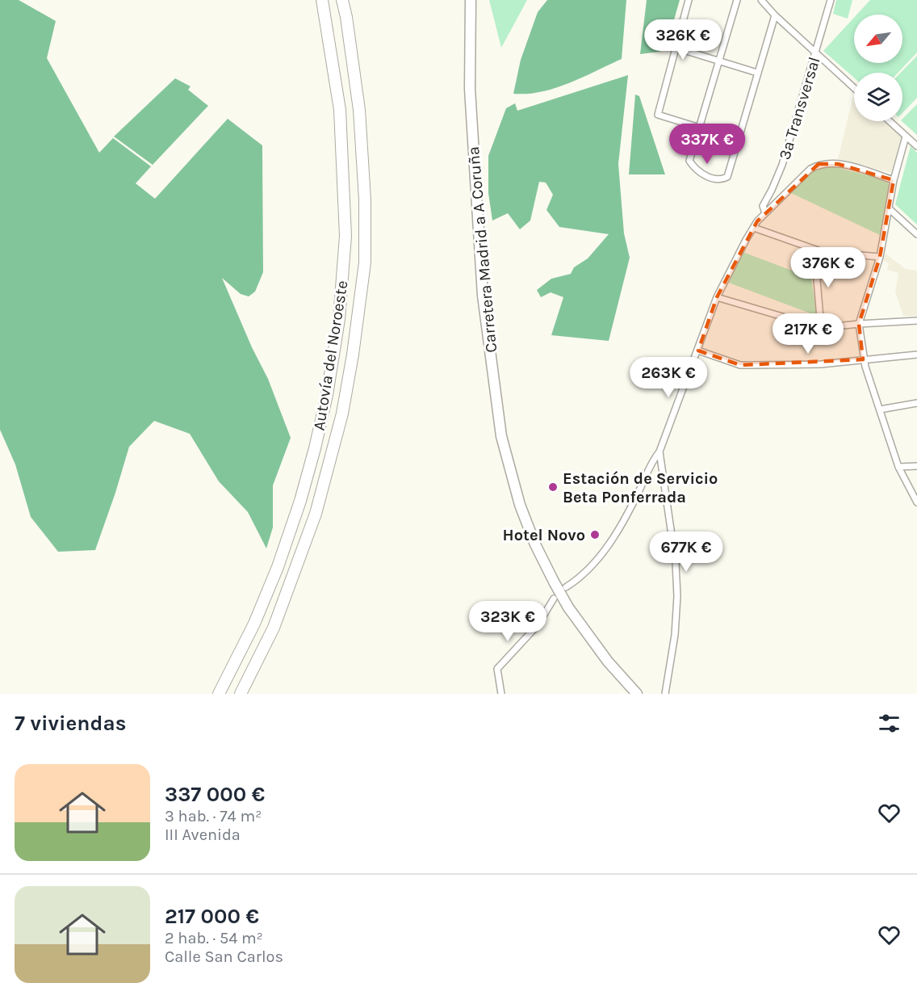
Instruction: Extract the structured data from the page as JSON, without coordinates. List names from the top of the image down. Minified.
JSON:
{"streets":{"highway":["Carretera Madrid a A Coruña","Autovía del Noroeste"],"street":["3ª Transversal"]},"places":["Estación de Servicio Beta Ponferrada","Hotel Novo"],"north":"bottom left","page":{"price":["326K €","337K €","376K €","217K €","263K €","677K €","323K €"],"heading":"7 viviendas","list":[{"name":"337 000 €","note":"3 hab. · 74 m² · III Avenida"},{"name":"217 000 €","note":"2 hab. · 54 m² · Calle San Carlos"}]}}
